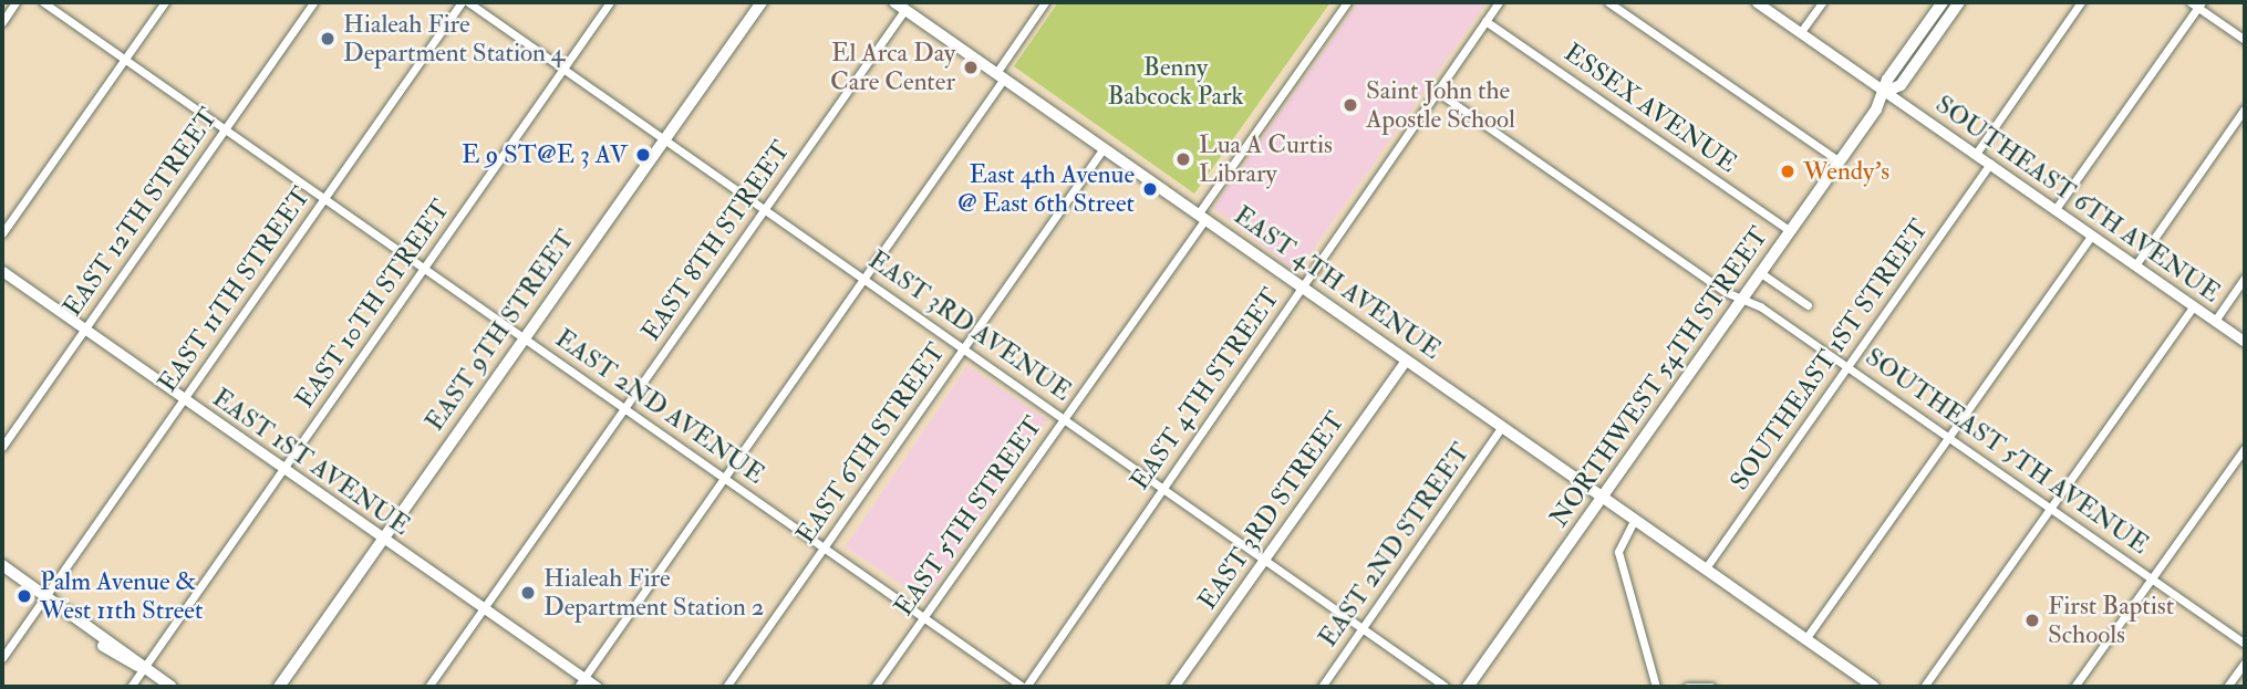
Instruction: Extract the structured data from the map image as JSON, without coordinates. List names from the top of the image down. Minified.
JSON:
{"streets":{"main road":["EAST 4TH AVENUE","EAST 9TH STREET","NORTHWEST 54TH STREET"],"street":["ESSEX AVENUE","SOUTHEAST 6TH AVENUE","EAST 12TH STREET","EAST 8TH STREET","EAST 11TH STREET","EAST 10TH STREET","EAST 3RD AVENUE","SOUTHEAST 1ST STREET","EAST 4TH STREET","EAST 2ND AVENUE","EAST 6TH STREET","SOUTHEAST 5TH AVENUE","EAST 1ST AVENUE","EAST 3RD STREET","EAST 5TH STREET","EAST 2ND STREET"]},"crossings":[["ESSEX AVENUE","NORTHWEST 54TH STREET"],["ESSEX AVENUE","EAST 4TH STREET"],["SOUTHEAST 6TH AVENUE","SOUTHEAST 1ST STREET"],["SOUTHEAST 6TH AVENUE","NORTHWEST 54TH STREET"],["EAST 12TH STREET","EAST 2ND AVENUE"],["EAST 12TH STREET","EAST 1ST AVENUE"],["EAST 8TH STREET","EAST 4TH AVENUE"],["EAST 8TH STREET","EAST 3RD AVENUE"],["EAST 8TH STREET","EAST 2ND AVENUE"],["EAST 8TH STREET","EAST 1ST AVENUE"],["EAST 4TH AVENUE","SOUTHEAST 1ST STREET"],["EAST 4TH AVENUE","NORTHWEST 54TH STREET"],["EAST 4TH AVENUE","EAST 4TH STREET"],["EAST 4TH AVENUE","EAST 6TH STREET"],["EAST 4TH AVENUE","EAST 3RD STREET"],["EAST 4TH AVENUE","EAST 5TH STREET"],["EAST 4TH AVENUE","EAST 2ND STREET"],["EAST 11TH STREET","EAST 2ND AVENUE"],["EAST 11TH STREET","EAST 1ST AVENUE"],["EAST 10TH STREET","EAST 3RD AVENUE"],["EAST 10TH STREET","EAST 2ND AVENUE"],["EAST 10TH STREET","EAST 1ST AVENUE"],["EAST 3RD AVENUE","EAST 9TH STREET"],["EAST 3RD AVENUE","EAST 4TH STREET"],["EAST 3RD AVENUE","EAST 6TH STREET"],["EAST 3RD AVENUE","EAST 3RD STREET"],["EAST 3RD AVENUE","EAST 5TH STREET"],["EAST 3RD AVENUE","EAST 2ND STREET"],["EAST 9TH STREET","EAST 2ND AVENUE"],["EAST 9TH STREET","EAST 1ST AVENUE"],["SOUTHEAST 1ST STREET","SOUTHEAST 5TH AVENUE"],["NORTHWEST 54TH STREET","SOUTHEAST 5TH AVENUE"],["EAST 4TH STREET","EAST 2ND AVENUE"],["EAST 4TH STREET","SOUTHEAST 5TH AVENUE"],["EAST 2ND AVENUE","EAST 6TH STREET"],["EAST 2ND AVENUE","EAST 5TH STREET"]],"parks":["Benny Babcock Park"],"places":["Hialeah Fire Department Station 4","El Arca Day Care Center","Saint John the Apostle School","E 9 ST@E 3 AV","Lua A Curtis Library","Wendy's","East 4th Avenue @ East 6th Street","Hialeah Fire Department Station 2","Palm Avenue & West 11th Street","First Baptist Schools"]}
